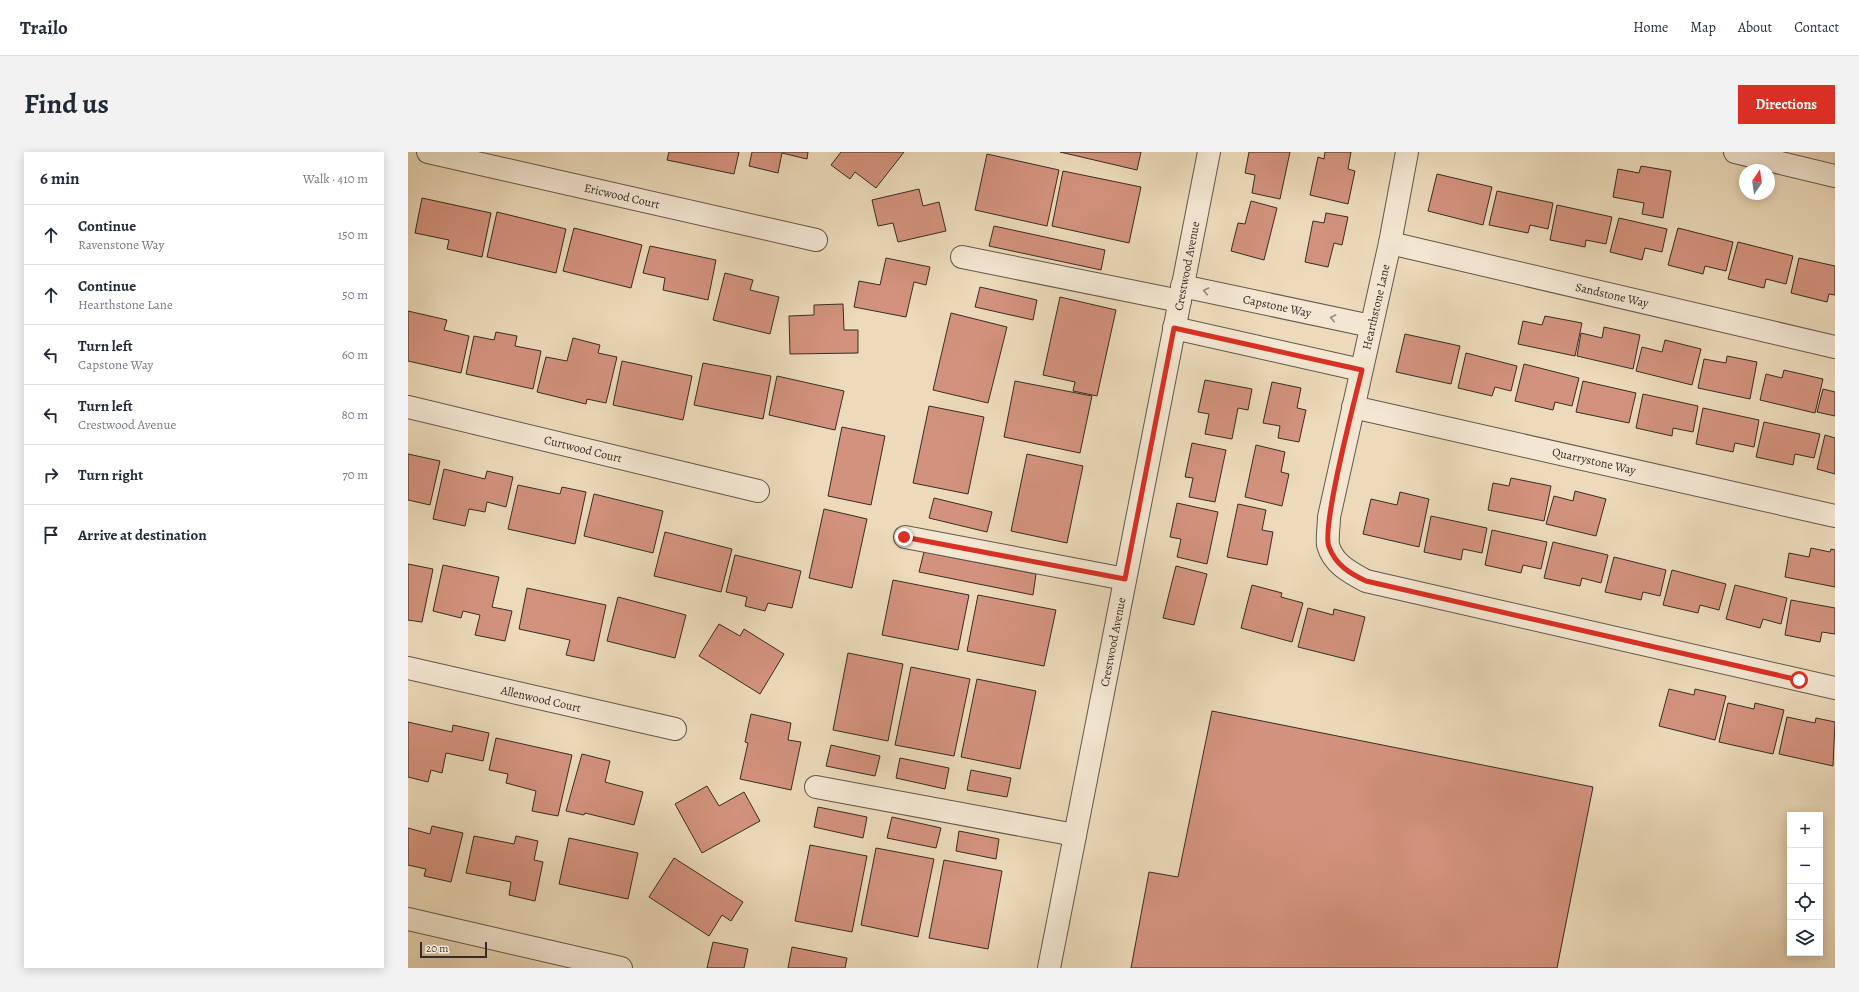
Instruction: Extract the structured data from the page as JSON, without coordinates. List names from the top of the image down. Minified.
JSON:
{"streets":{"street":["Ericwood Court","Crestwood Avenue","Sandstone Way","Capstone Way","Hearthstone Lane","Curtwood Court","Quarrystone Way","Allenwood Court"]},"crossings":[["Crestwood Avenue","Capstone Way"],["Sandstone Way","Hearthstone Lane"],["Capstone Way","Hearthstone Lane"],["Hearthstone Lane","Quarrystone Way"]],"scale_bar":"20 m","north":"top","page":{"header":"Trailo","nav":["Home","Map","About","Contact"],"title":"Find us","buttons":"Directions","heading":["6 min","Walk · 410 m"],"list":[["Continue","Ravenstone Way","150 m"],["Continue","Hearthstone Lane","50 m"],["Turn left","Capstone Way","60 m"],["Turn left","Crestwood Avenue","80 m"],["Turn right","70 m"],"Arrive at destination"],"map_buttons":["+","−"],"scale":"20 m"}}
